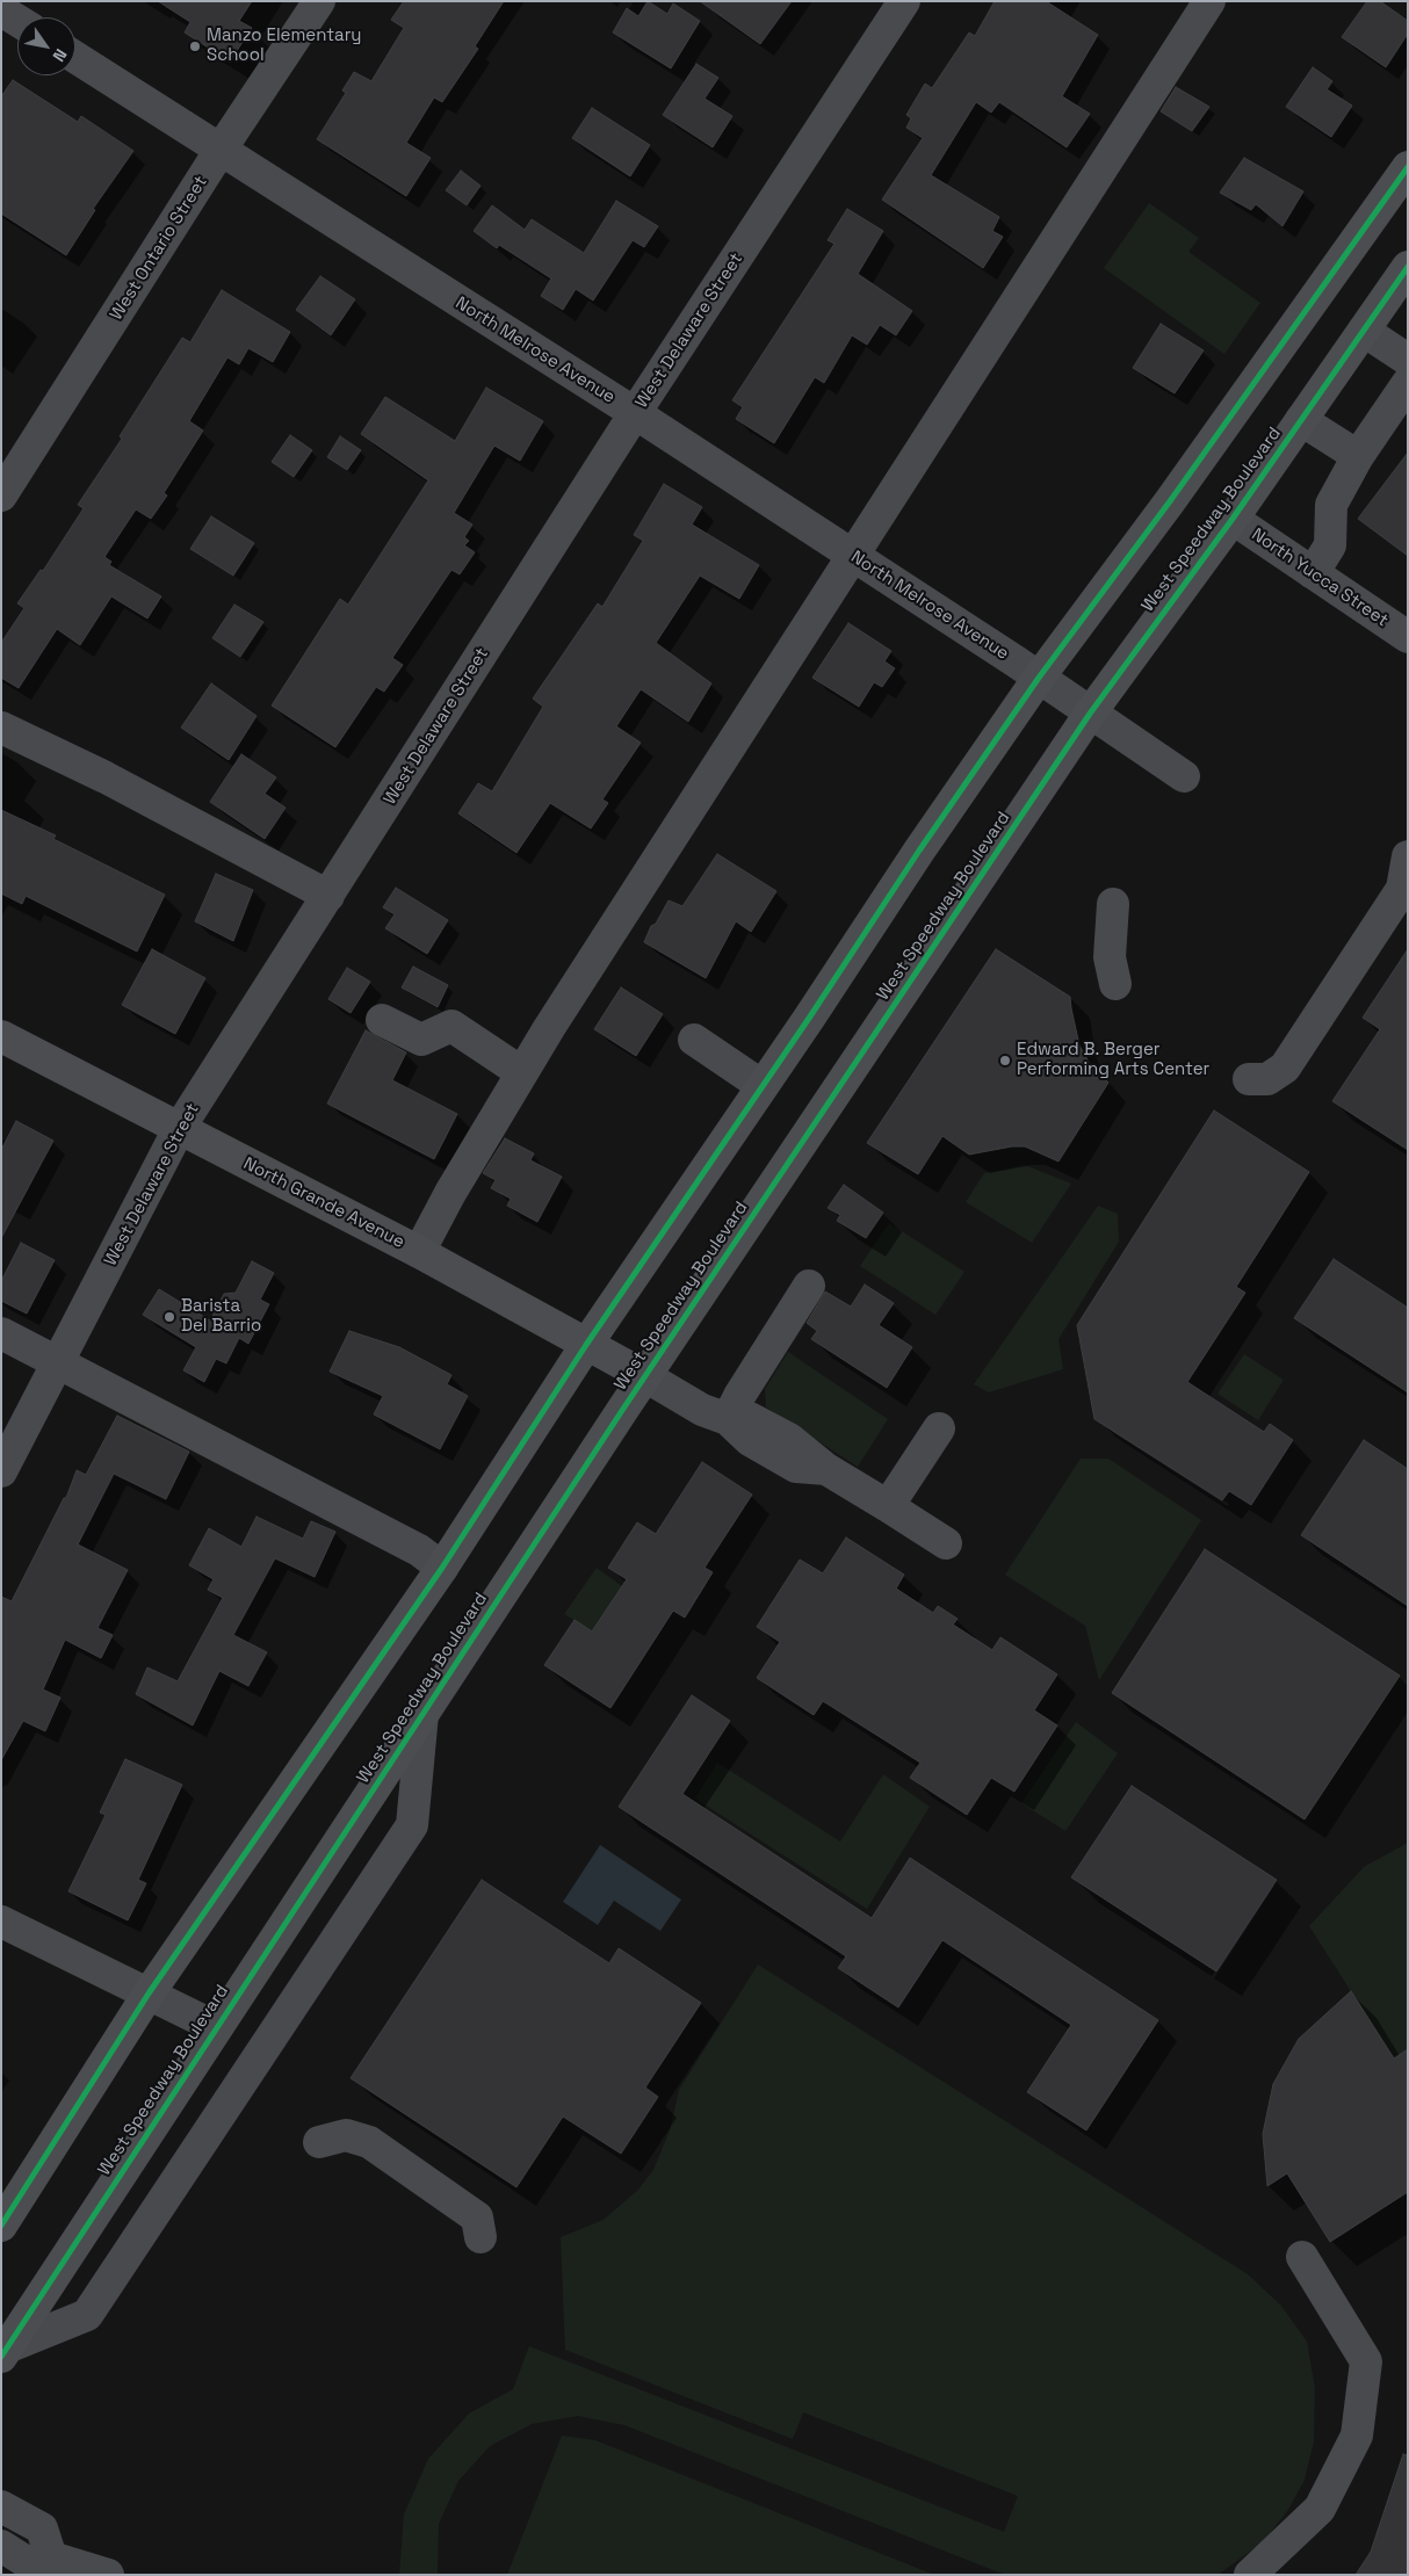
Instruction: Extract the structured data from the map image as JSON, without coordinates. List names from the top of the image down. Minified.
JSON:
{"streets":{"main road":["West Speedway Boulevard","North Grande Avenue"],"street":["West Ontario Street","West Delaware Street","North Melrose Avenue","North Yucca Street"]},"crossings":[["West Ontario Street","North Melrose Avenue"],["West Delaware Street","North Melrose Avenue"],["West Delaware Street","North Grande Avenue"],["North Melrose Avenue","West Speedway Boulevard"],["West Speedway Boulevard","North Yucca Street"],["West Speedway Boulevard","North Grande Avenue"]],"places":["Manzo Elementary School","Edward B. Berger Performing Arts Center","Barista Del Barrio"],"north":"bottom right"}
